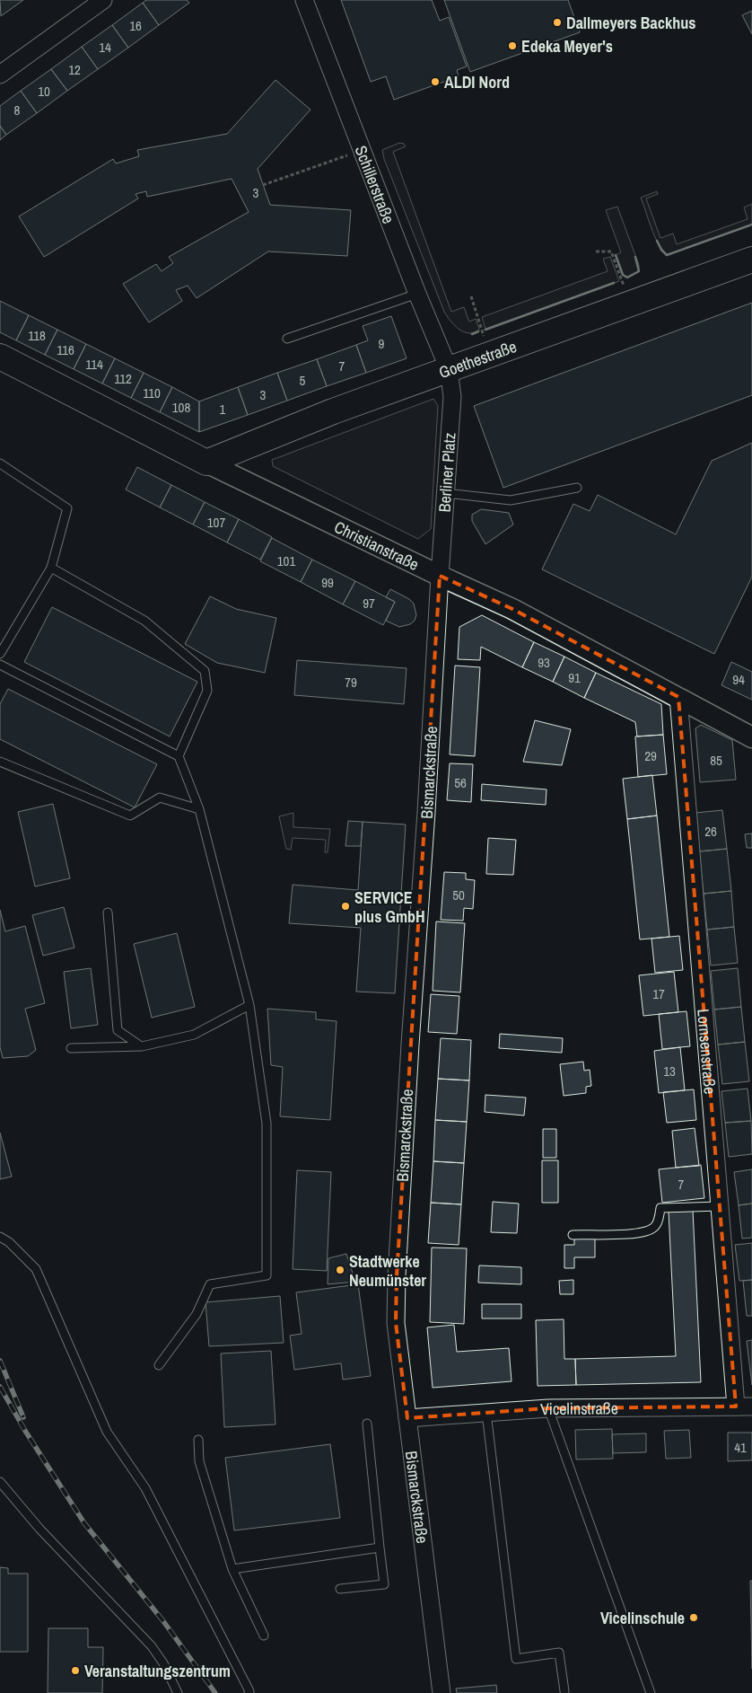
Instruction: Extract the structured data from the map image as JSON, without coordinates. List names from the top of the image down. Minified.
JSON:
{"streets":{"main road":["Goethestraße","Christianstraße"],"street":["Schillerstraße","Berliner Platz","Bismarckstraße","Lornsenstraße","Vicelinstraße"]},"crossings":[["Schillerstraße","Goethestraße"],["Schillerstraße","Berliner Platz"],["Goethestraße","Berliner Platz"],["Goethestraße","Christianstraße"],["Berliner Platz","Christianstraße"],["Berliner Platz","Bismarckstraße"],["Christianstraße","Bismarckstraße"],["Christianstraße","Lornsenstraße"],["Bismarckstraße","Vicelinstraße"],["Lornsenstraße","Vicelinstraße"]],"places":["Dallmeyers Backhus","Edeka Meyer's","ALDI Nord","SERVICE plus GmbH","Stadtwerke Neumünster","Vicelinschule","Veranstaltungszentrum"],"house_numbers":["16","14","12","10","8","3","118","9","116","114","7","112","5","110","3","108","1","107","101","99","97","93","91","94","79","29","85","56","26","50","17","13","7","41"]}
